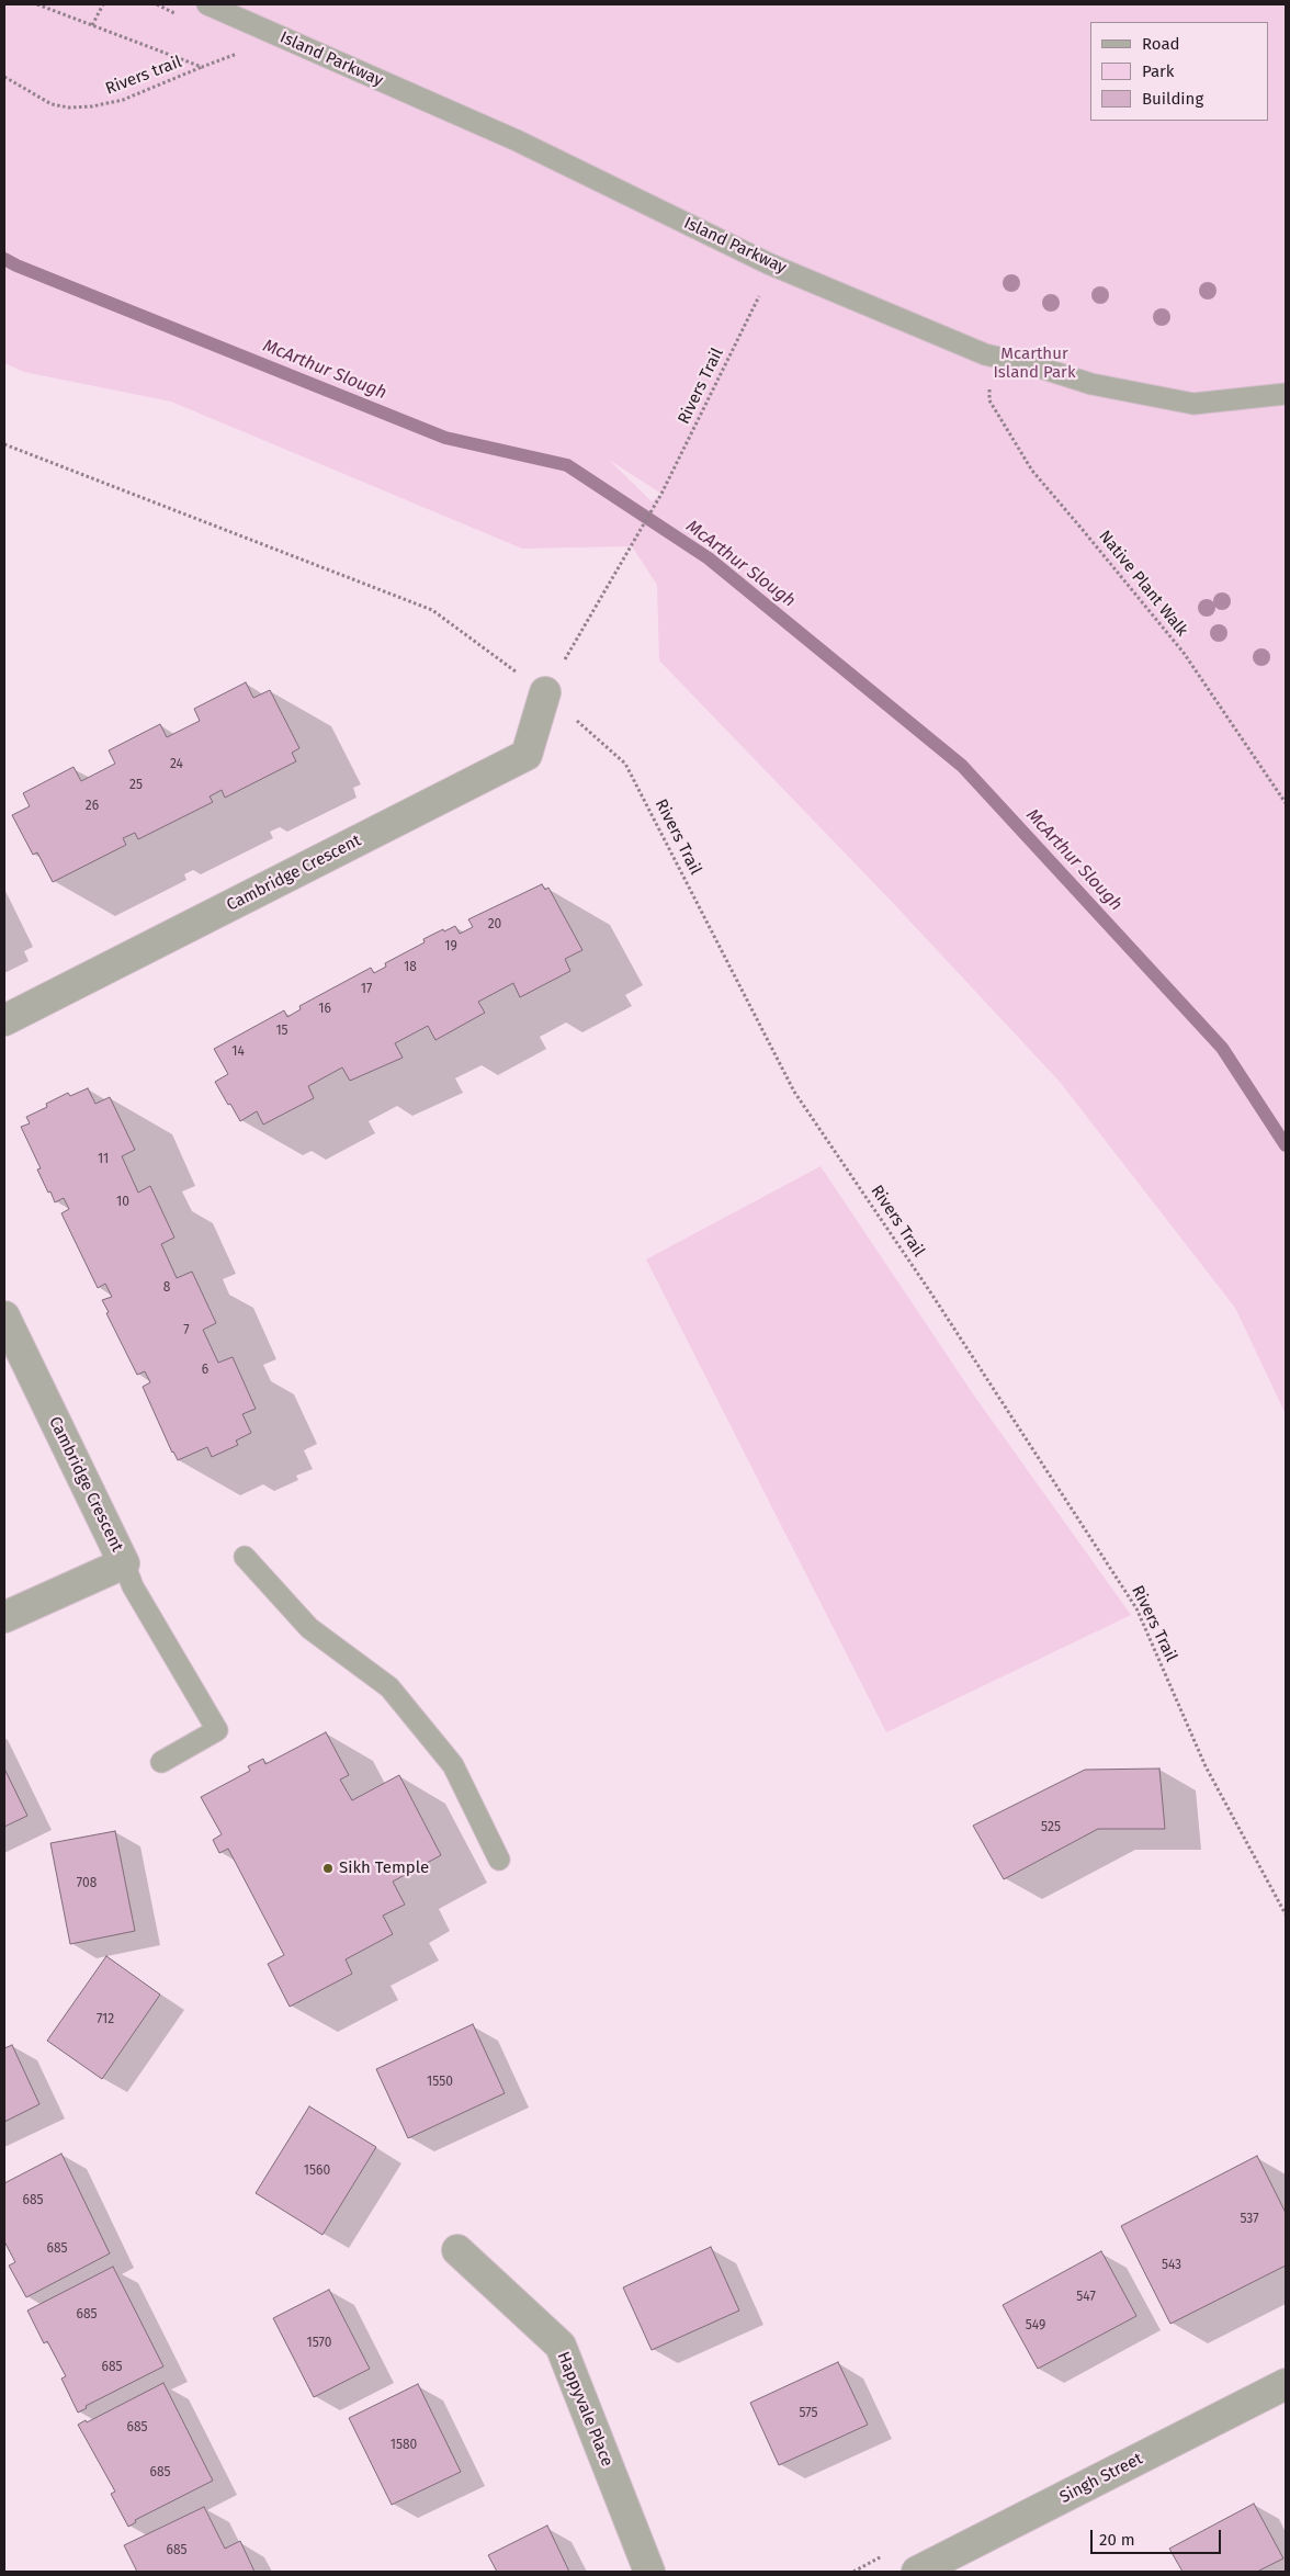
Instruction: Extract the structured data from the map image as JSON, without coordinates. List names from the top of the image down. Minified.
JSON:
{"streets":{"street":["Cambridge Crescent","Happyvale Place","Singh Street"],"lane":["Island Parkway"],"path":["Rivers trail","Rivers Trail","Native Plant Walk"]},"crossings":[["Rivers Trail","Cambridge Crescent"]],"water":["McArthur Slough"],"parks":["Mcarthur Island Park"],"places":["Sikh Temple"],"house_numbers":["24","25","26","20","19","18","17","16","15","14","11","10","8","7","6","525","708","712","1550","1560","685","537","685","543","547","685","549","1570","685","575","685","1580","685","685"],"legend":["Road","Park","Building"],"scale_bar":"20 m"}
